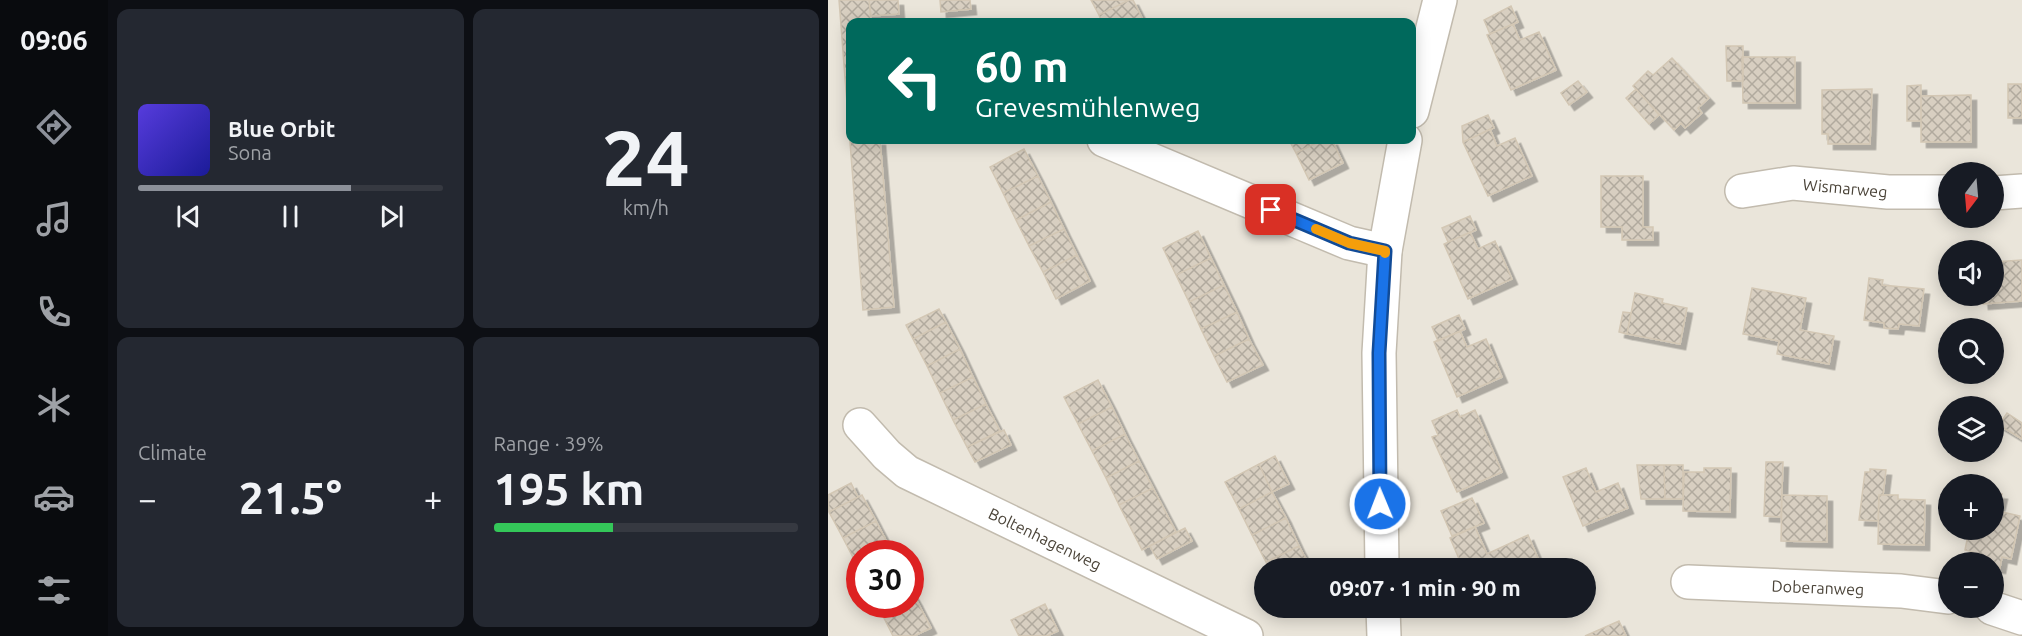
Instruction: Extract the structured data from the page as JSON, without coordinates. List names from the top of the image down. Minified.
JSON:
{"streets":{"street":["Wismarweg","Boltenhagenweg","Doberanweg"]},"north":"bottom","page":{"tabs":"09:06","tile":[["24","km/h"],"Climate",["Range · 39%","195 km"]],"turn":["60 m","Grevesmühlenweg"],"song":["Blue Orbit","Sona"],"map_buttons":["+","−"],"heat":["−","21.5°","+"],"limit":"30","trip":"09:07 · 1 min · 90 m"}}
